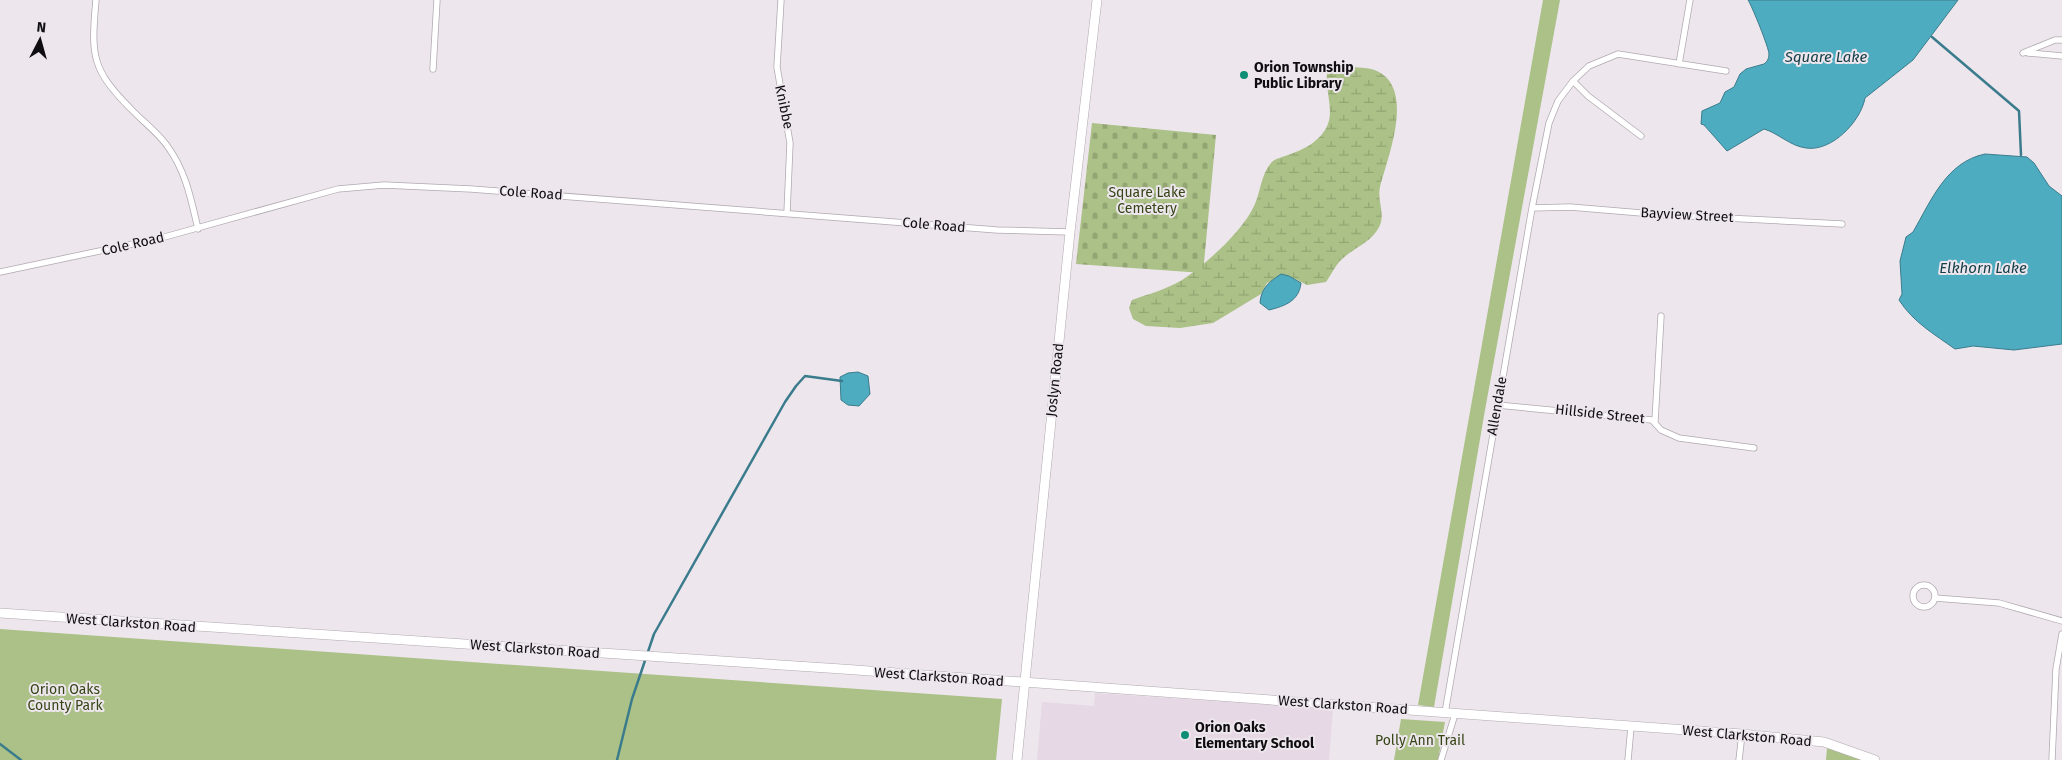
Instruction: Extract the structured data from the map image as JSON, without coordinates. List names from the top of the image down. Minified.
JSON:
{"streets":{"main road":["Joslyn Road","West Clarkston Road"],"street":["Knibbe","Cole Road","Bayview Street","Allendale","Hillside Street"]},"crossings":[["Knibbe","Cole Road"],["Cole Road","Joslyn Road"],["Bayview Street","Allendale"],["Joslyn Road","West Clarkston Road"],["Allendale","Hillside Street"],["Allendale","West Clarkston Road"]],"water":["Square Lake","Elkhorn Lake"],"parks":["Square Lake Cemetery","Orion Oaks County Park","Polly Ann Trail"],"places":["Orion Township Public Library","Orion Oaks Elementary School"],"north":"top"}
